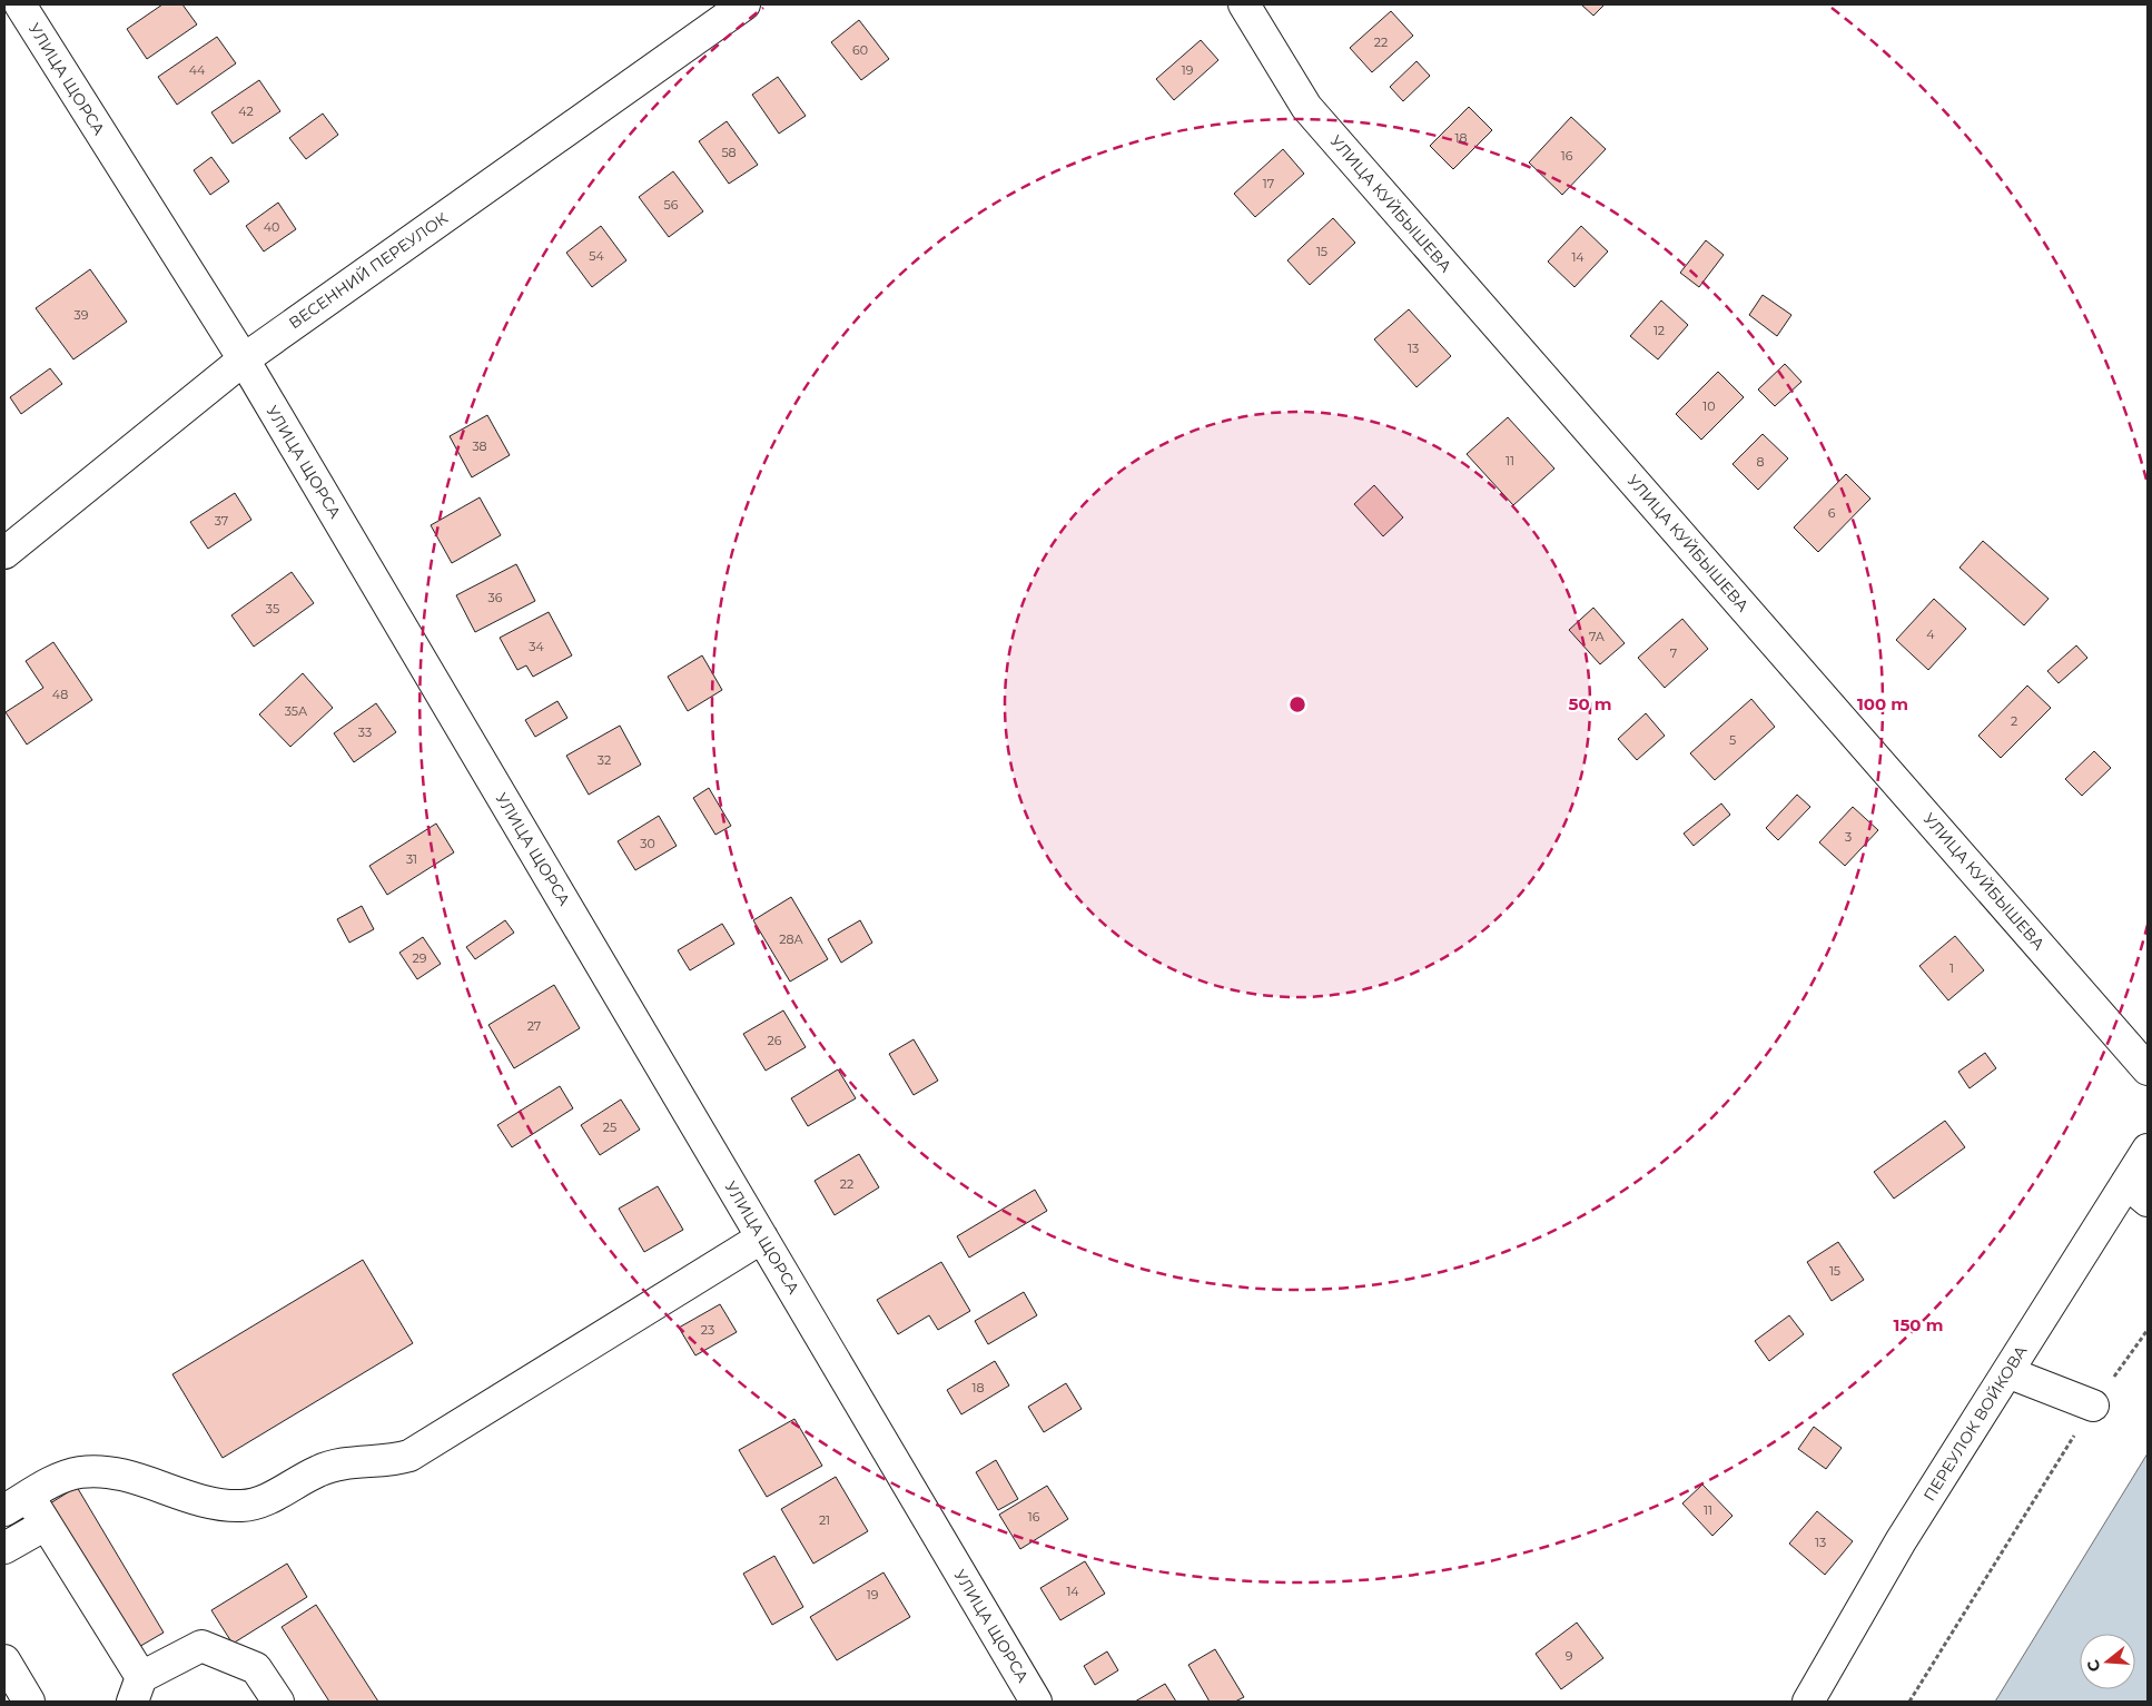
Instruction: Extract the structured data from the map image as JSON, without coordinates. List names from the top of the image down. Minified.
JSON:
{"streets":{"street":["УЛИЦА ЩОРСА","УЛИЦА КУЙБЫШЕВА","ВЕСЕННИЙ ПЕРЕУЛОК","ПЕРЕУЛОК ВОЙКОВА"]},"crossings":[["УЛИЦА ЩОРСА","ВЕСЕННИЙ ПЕРЕУЛОК"]],"house_numbers":["22","60","44","19","42","18","58","16","17","56","40","15","54","14","39","12","13","10","38","11","8","6","37","36","35","4","7А","34","7","48","35А","2","33","5","32","3","30","31","28А","29","1","27","26","25","22","15","23","18","11","16","21","13","14","19","9"],"north":"left","rings":["50 m","100 m","150 m"]}
